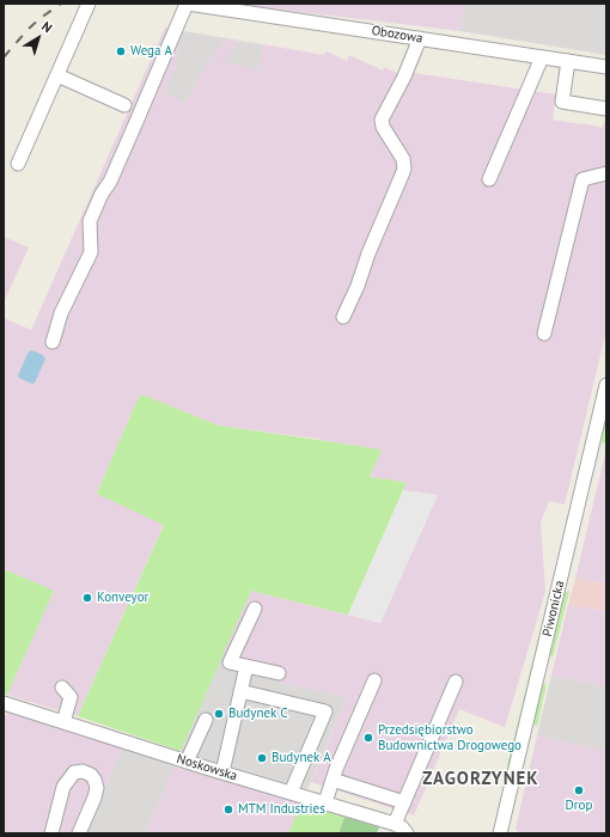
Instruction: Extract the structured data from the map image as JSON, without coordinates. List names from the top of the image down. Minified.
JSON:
{"streets":{"street":["Obozowa","Piwonicka","Noskowska"]},"districts":["ZAGORZYNEK"],"places":["Wega A","Konveyor","Budynek C","Przedsiębiorstwo Budownictwa Drogowego","Budynek A","Drop","MTM Industries"],"north":"top right"}
